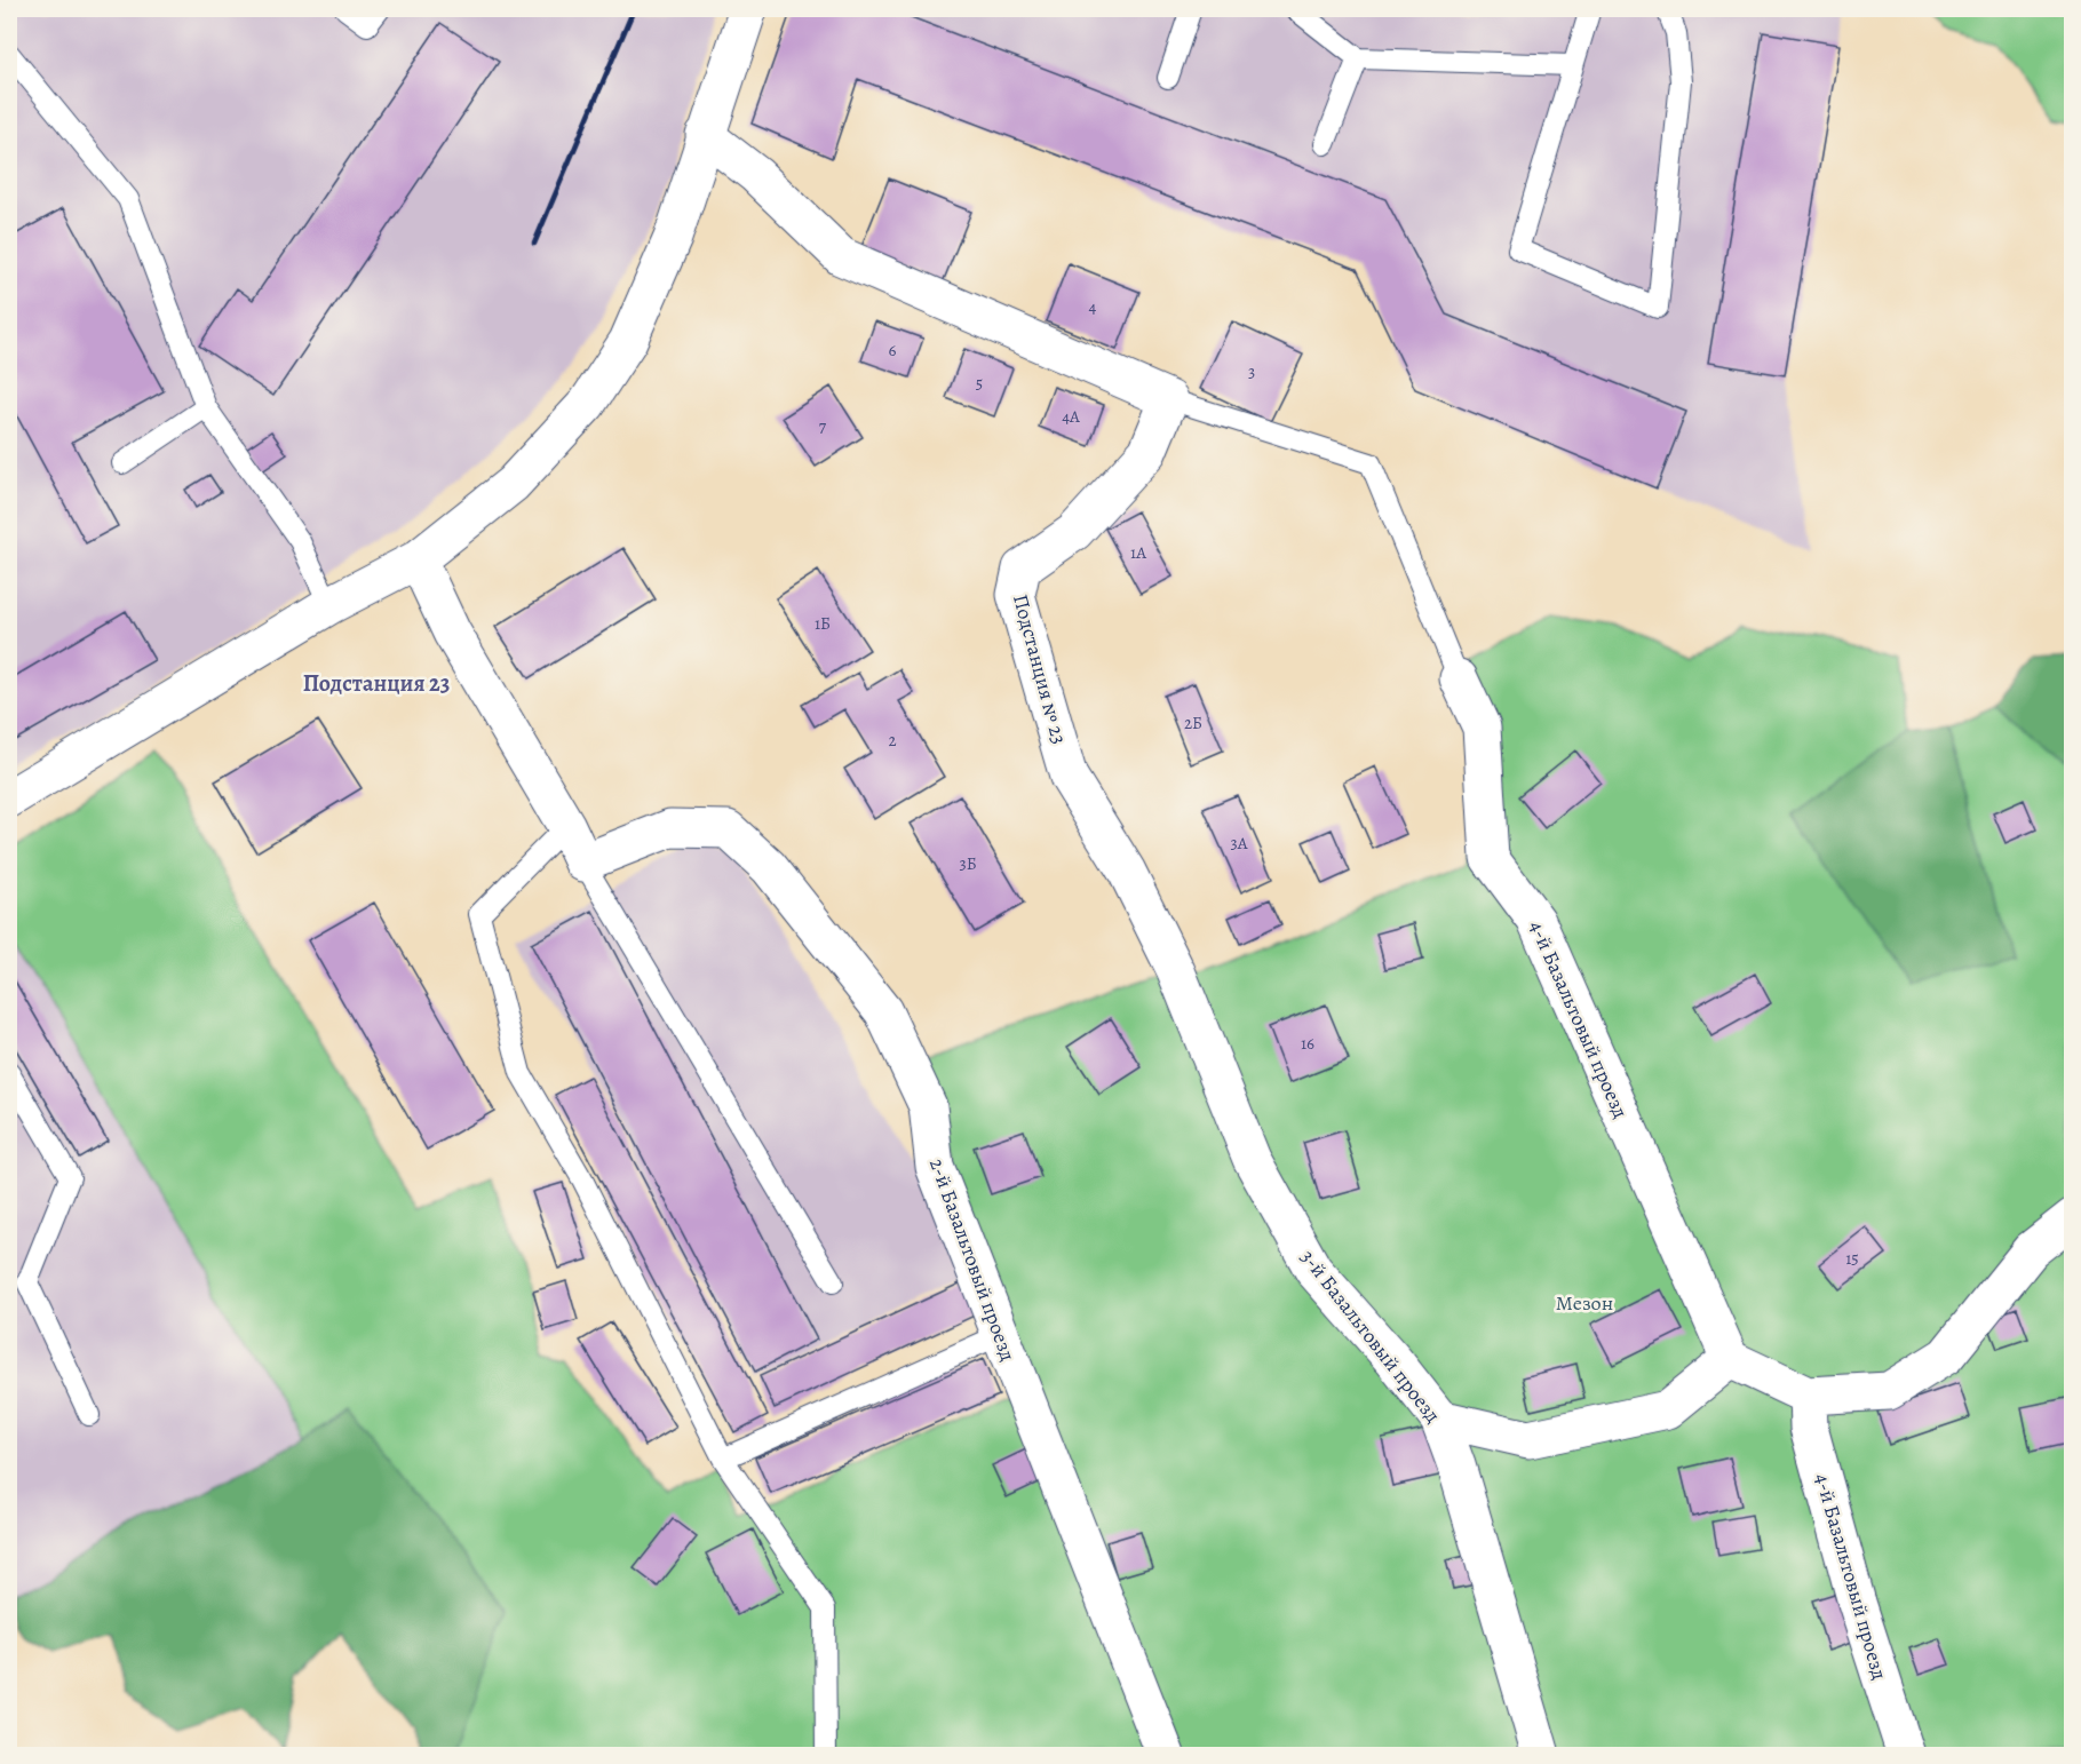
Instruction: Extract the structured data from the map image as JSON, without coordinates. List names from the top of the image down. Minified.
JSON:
{"streets":{"street":["Подстанция № 23","4-й Базальтовый проезд","2-й Базальтовый проезд","3-й Базальтовый проезд"]},"crossings":[["Подстанция № 23","3-й Базальтовый проезд"]],"districts":["Подстанция 23"],"parks":["Мезон"],"house_numbers":["4","6","3","5","4А","7","1А","1Б","2Б","2","3А","3Б","16","15"]}
